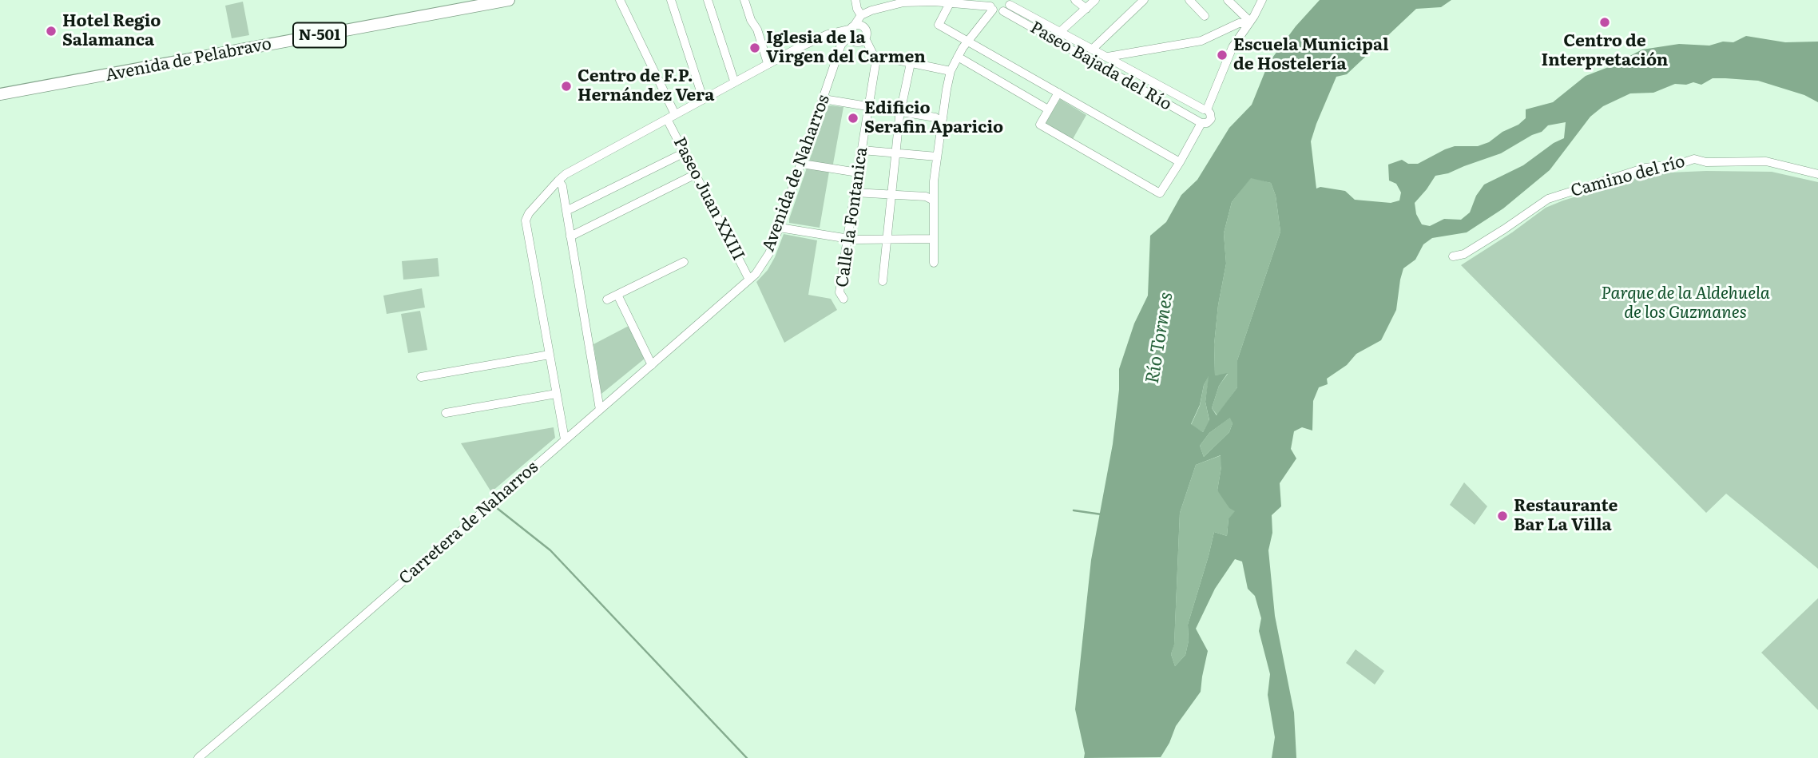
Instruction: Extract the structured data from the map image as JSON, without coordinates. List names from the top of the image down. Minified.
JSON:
{"streets":{"highway":["N-501","Avenida de Pelabravo"],"street":["Paseo Bajada del Río","Avenida de Naharros","Camino del río","Paseo Juan XXIII","Calle la Fontanica","Carretera de Naharros"]},"crossings":[["Avenida de Naharros","Paseo Juan XXIII"],["Avenida de Naharros","Carretera de Naharros"]],"water":["Río Tormes"],"parks":["Parque de la Aldehuela de los Guzmanes"],"places":["Centro de Interpretación","Hotel Regio Salamanca","Iglesia de la Virgen del Carmen","Escuela Municipal de Hostelería","Centro de F.P. Hernández Vera","Edificio Serafin Aparicio","Restaurante Bar La Villa"]}
